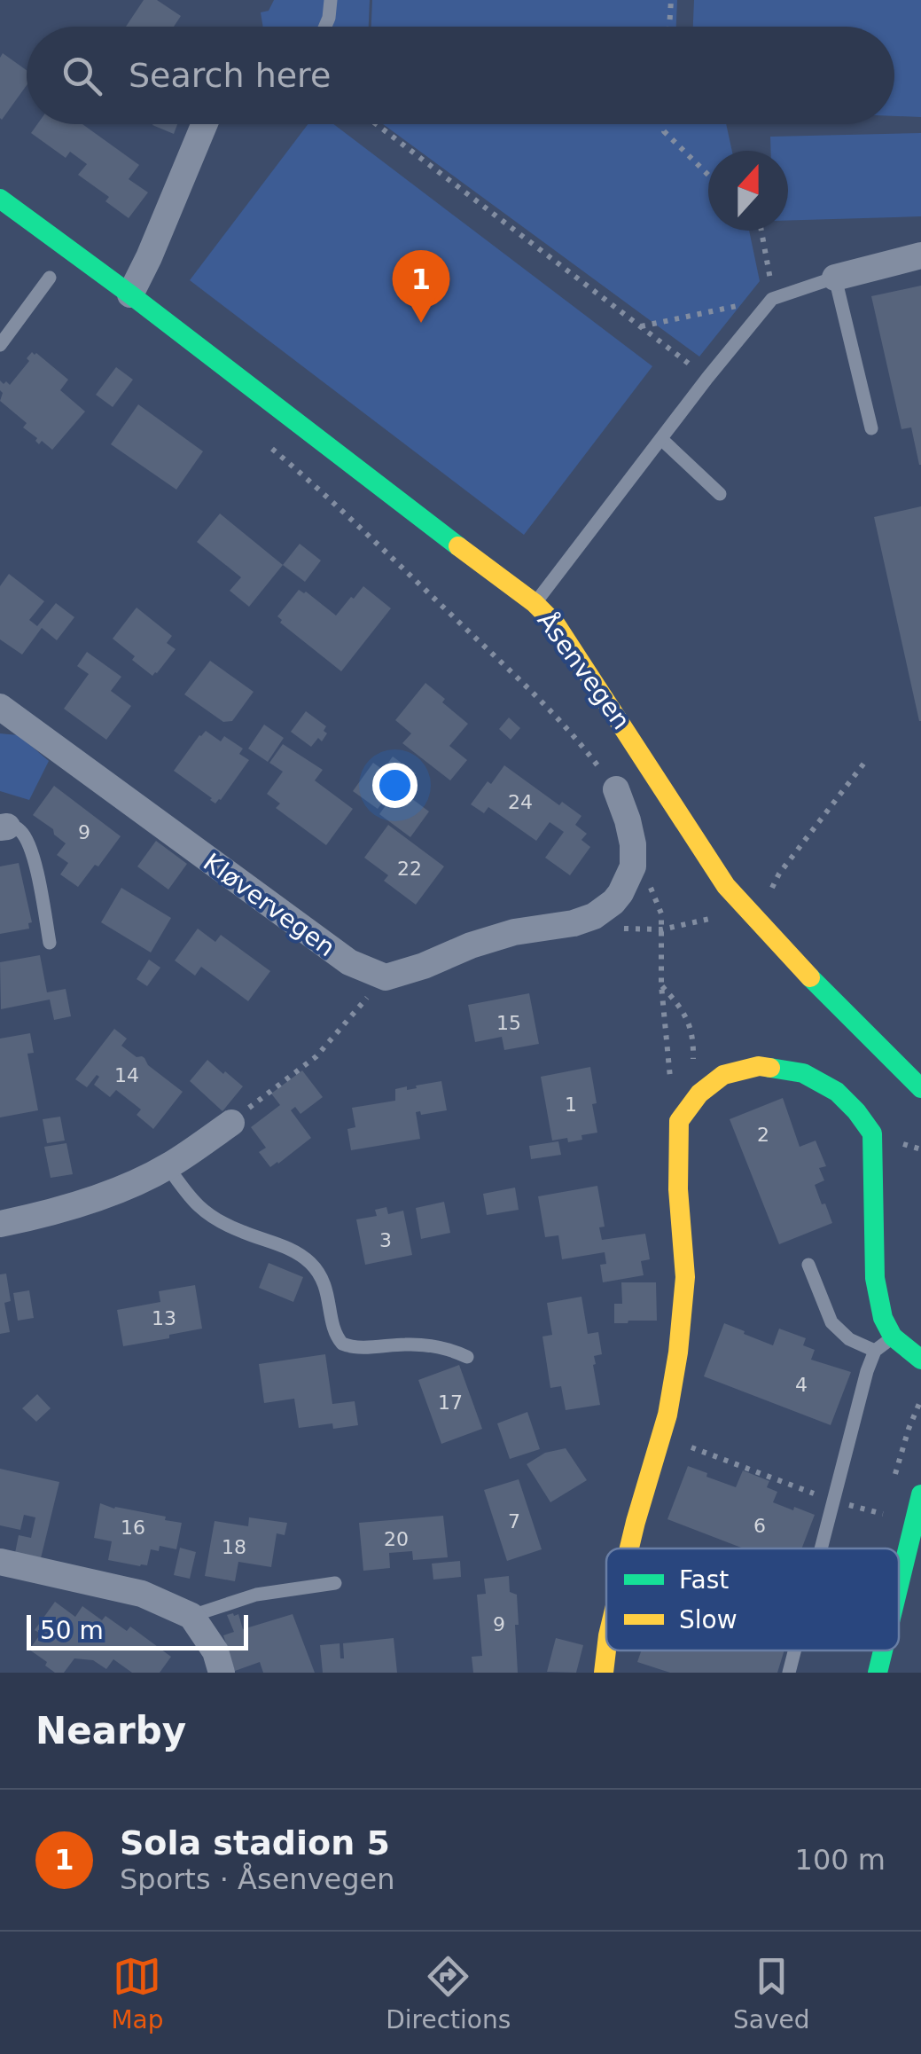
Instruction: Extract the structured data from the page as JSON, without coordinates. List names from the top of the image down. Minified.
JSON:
{"streets":{"street":["Åsenvegen","Kløvervegen"]},"house_numbers":["24","9","22","15","14","1","2","3","13","4","17","7","6","16","20","18","9"],"legend":["Fast","Slow"],"scale_bar":"50 m","north":"top","page":{"search":"Search here","pins":"1","scale":"50 m","heading":"Nearby","list":[{"mark":"1","name":"Sola stadion 5","note":"Sports · Åsenvegen","value":"100 m"}],"nav":["Map","Directions","Saved"]}}
